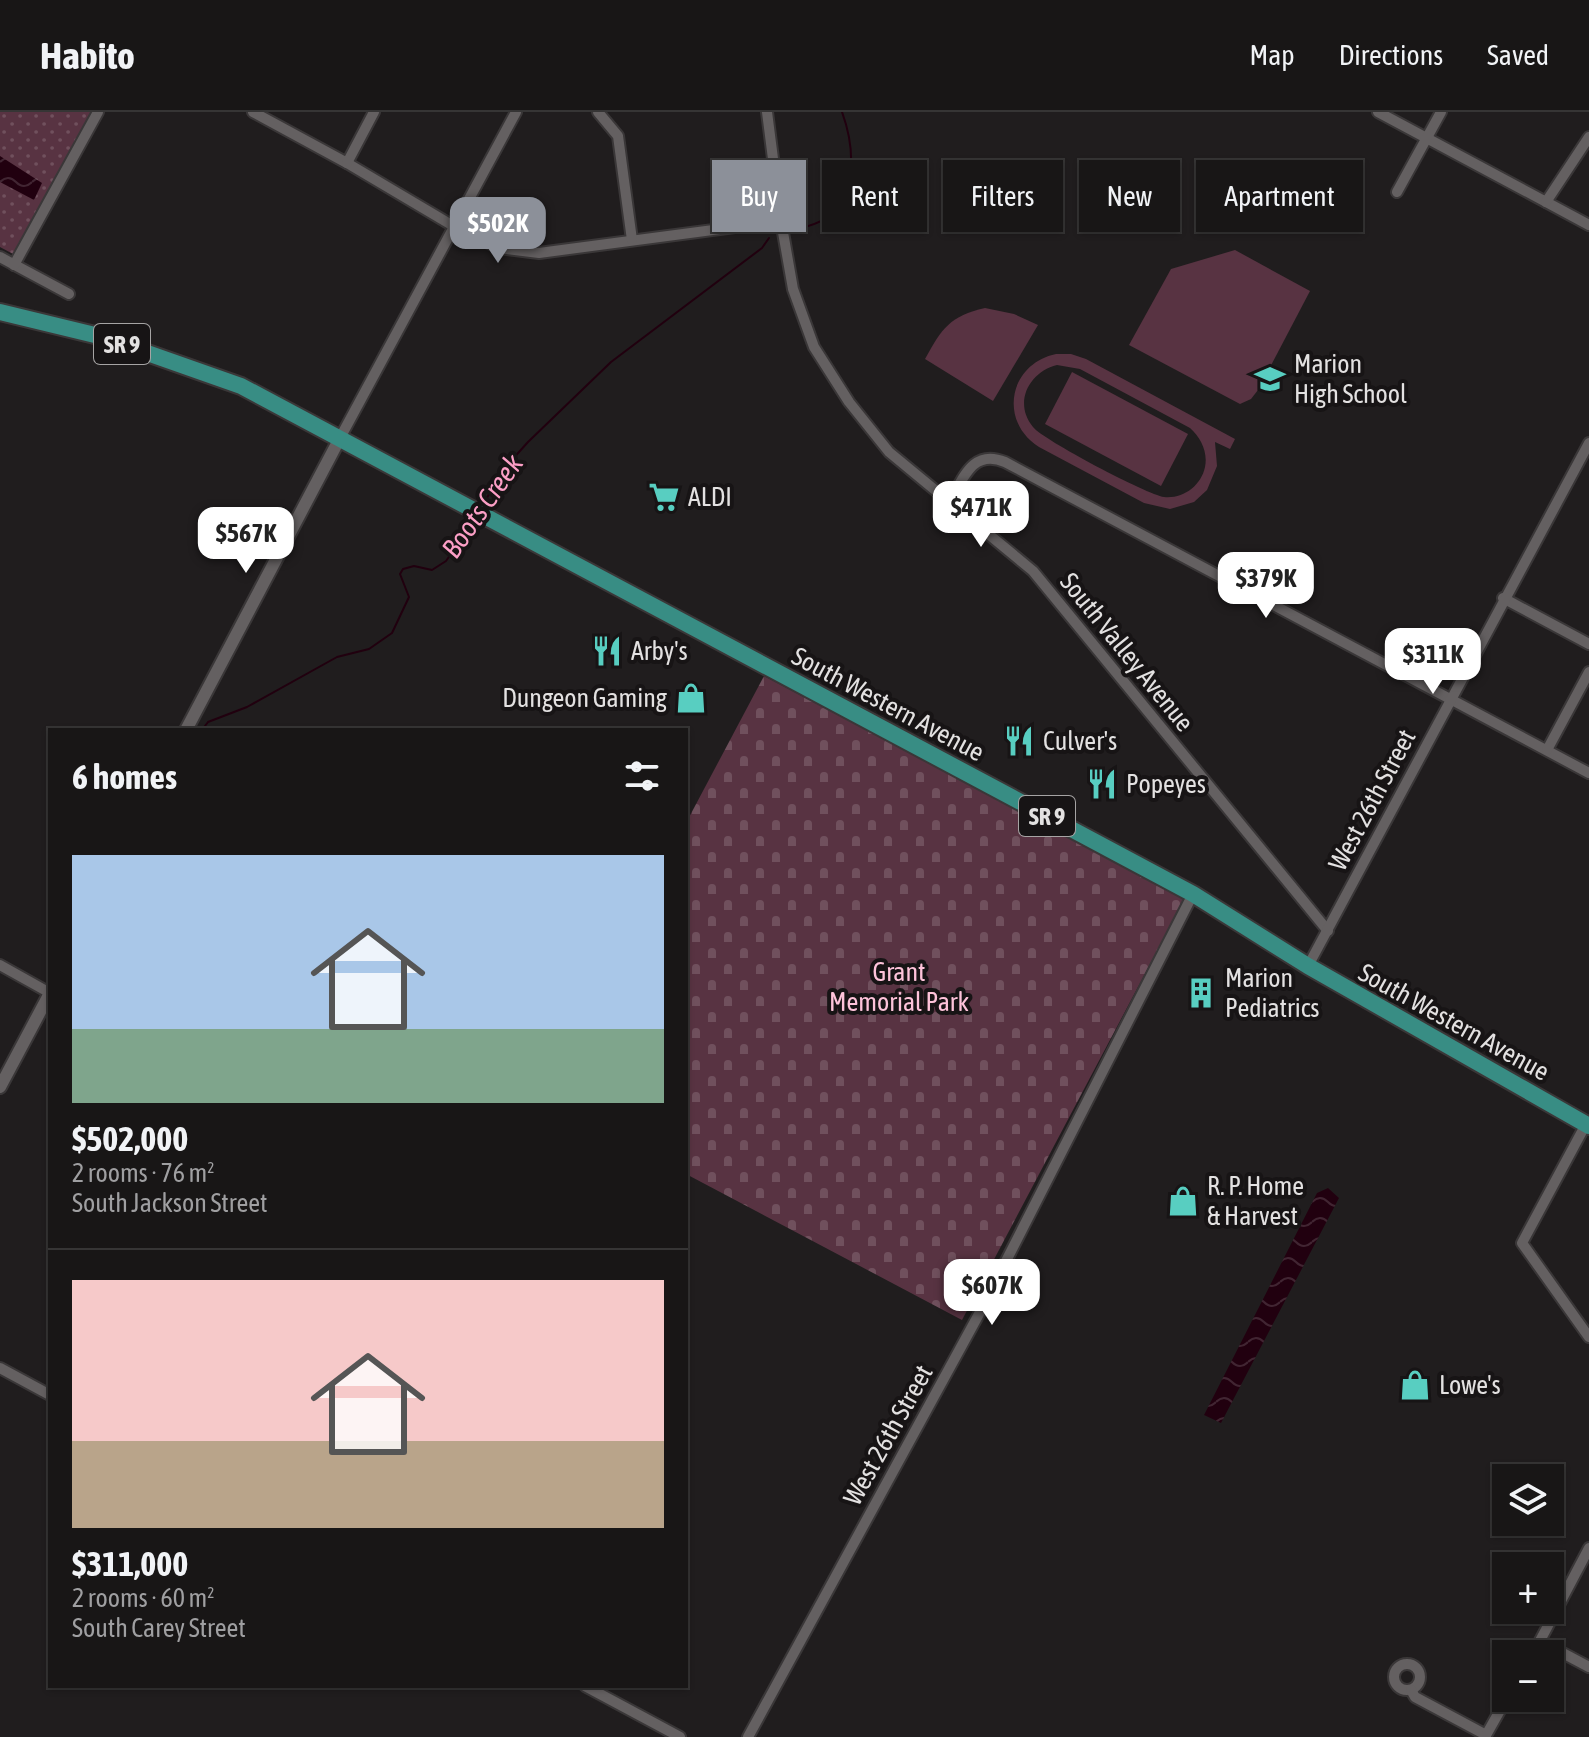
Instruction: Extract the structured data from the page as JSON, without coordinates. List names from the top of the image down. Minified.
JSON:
{"streets":{"highway":["SR 9","South Western Avenue"],"street":["South Valley Avenue","West 26th Street"]},"crossings":[["South Valley Avenue","West 26th Street"],["South Western Avenue","West 26th Street"]],"water":["Boots Creek"],"parks":["Grant Memorial Park"],"places":{"school or university":["Marion High School"],"supermarket":["ALDI"],"restaurant":["Arby's","Culver's","Popeyes"],"shop":["Dungeon Gaming","R. P. Home & Harvest","Lowe's"],"building":["Marion Pediatrics"]},"page":{"header":"Habito","nav":["Map","Directions","Saved"],"chip":["Buy","Rent","Filters","New","Apartment"],"price":["$502K","$471K","$567K","$379K","$311K","$607K"],"heading":"6 homes","list":[{"name":"$502,000","note":"2 rooms · 76 m² · South Jackson Street"},{"name":"$311,000","note":"2 rooms · 60 m² · South Carey Street"}],"map_buttons":["+","−"]}}
